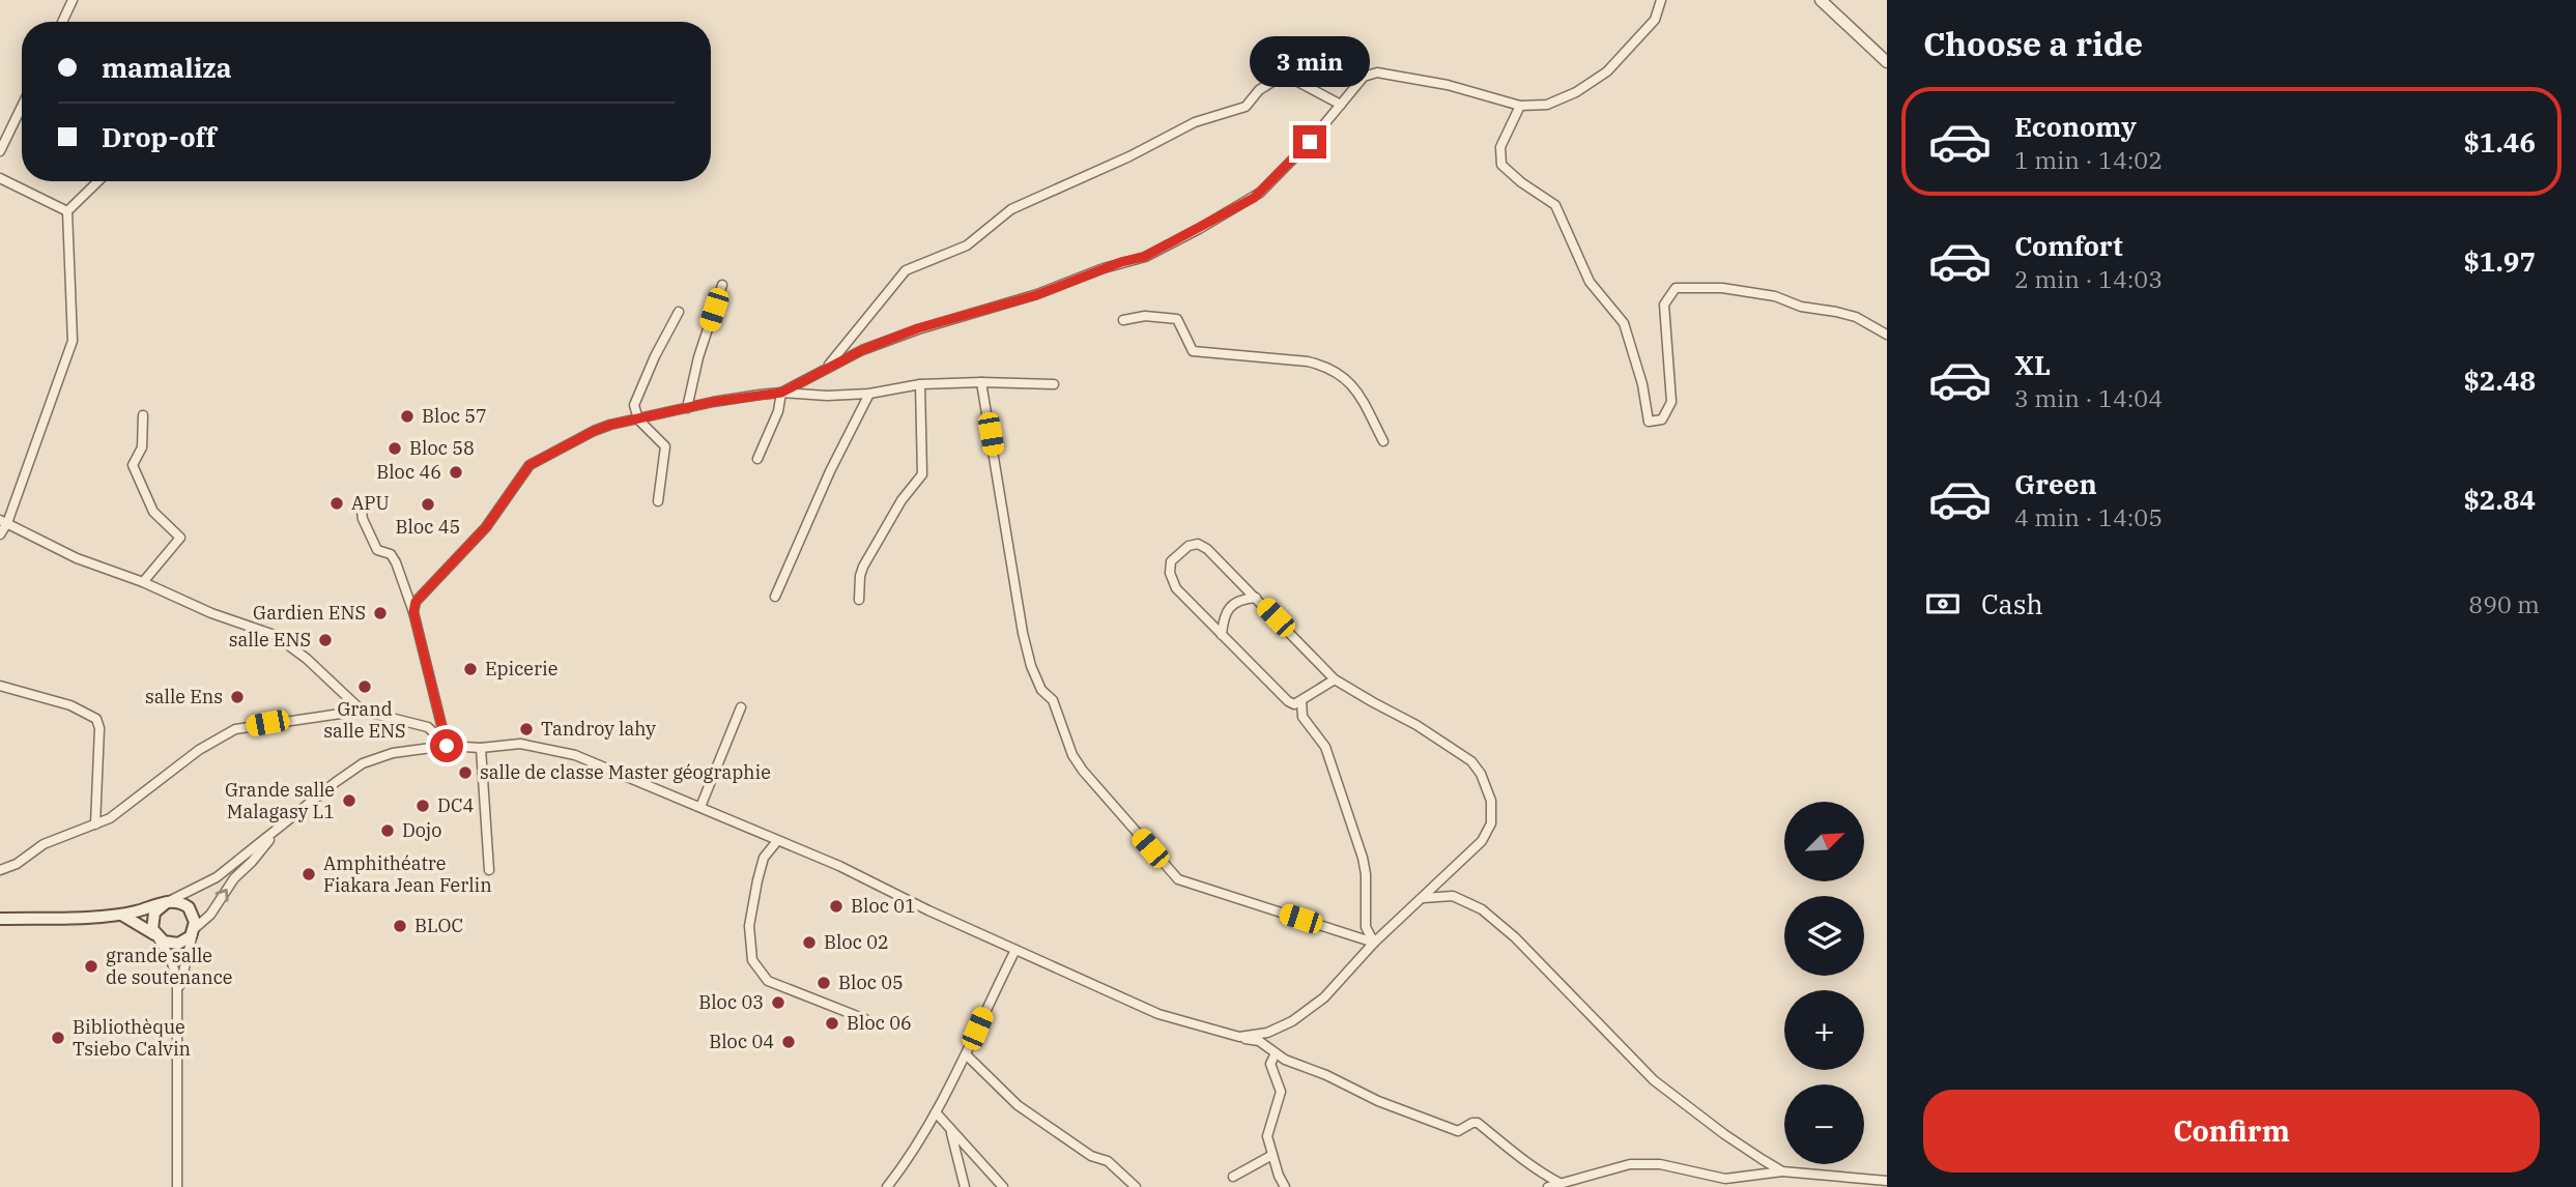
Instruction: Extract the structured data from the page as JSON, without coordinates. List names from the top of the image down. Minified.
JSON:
{"places":["Bloc 57","Bloc 58","Bloc 46","APU","Bloc 45","Gardien ENS","salle ENS","Epicerie","Grand salle ENS","salle Ens","Tandroy lahy","salle de classe Master géographie","Grande salle Malagasy L1","DC4","Dojo","Amphithéatre Fiakara Jean Ferlin","Bloc 01","BLOC","Bloc 02","grande salle de soutenance","Bloc 05","Bloc 03","Bloc 06","Bibliothèque Tsiebo Calvin","Bloc 04"],"north":"top right","page":{"heading":"Choose a ride","banner":["mamaliza","Drop-off"],"bubble":"3 min","list":[{"name":"Economy","note":"1 min · 14:02","value":"$1.46"},{"name":"Comfort","note":"2 min · 14:03","value":"$1.97"},{"name":"XL","note":"3 min · 14:04","value":"$2.48"},{"name":"Green","note":"4 min · 14:05","value":"$2.84"}],"pay":["Cash","890 m"],"map_buttons":["+","−"],"buttons":"Confirm"}}
